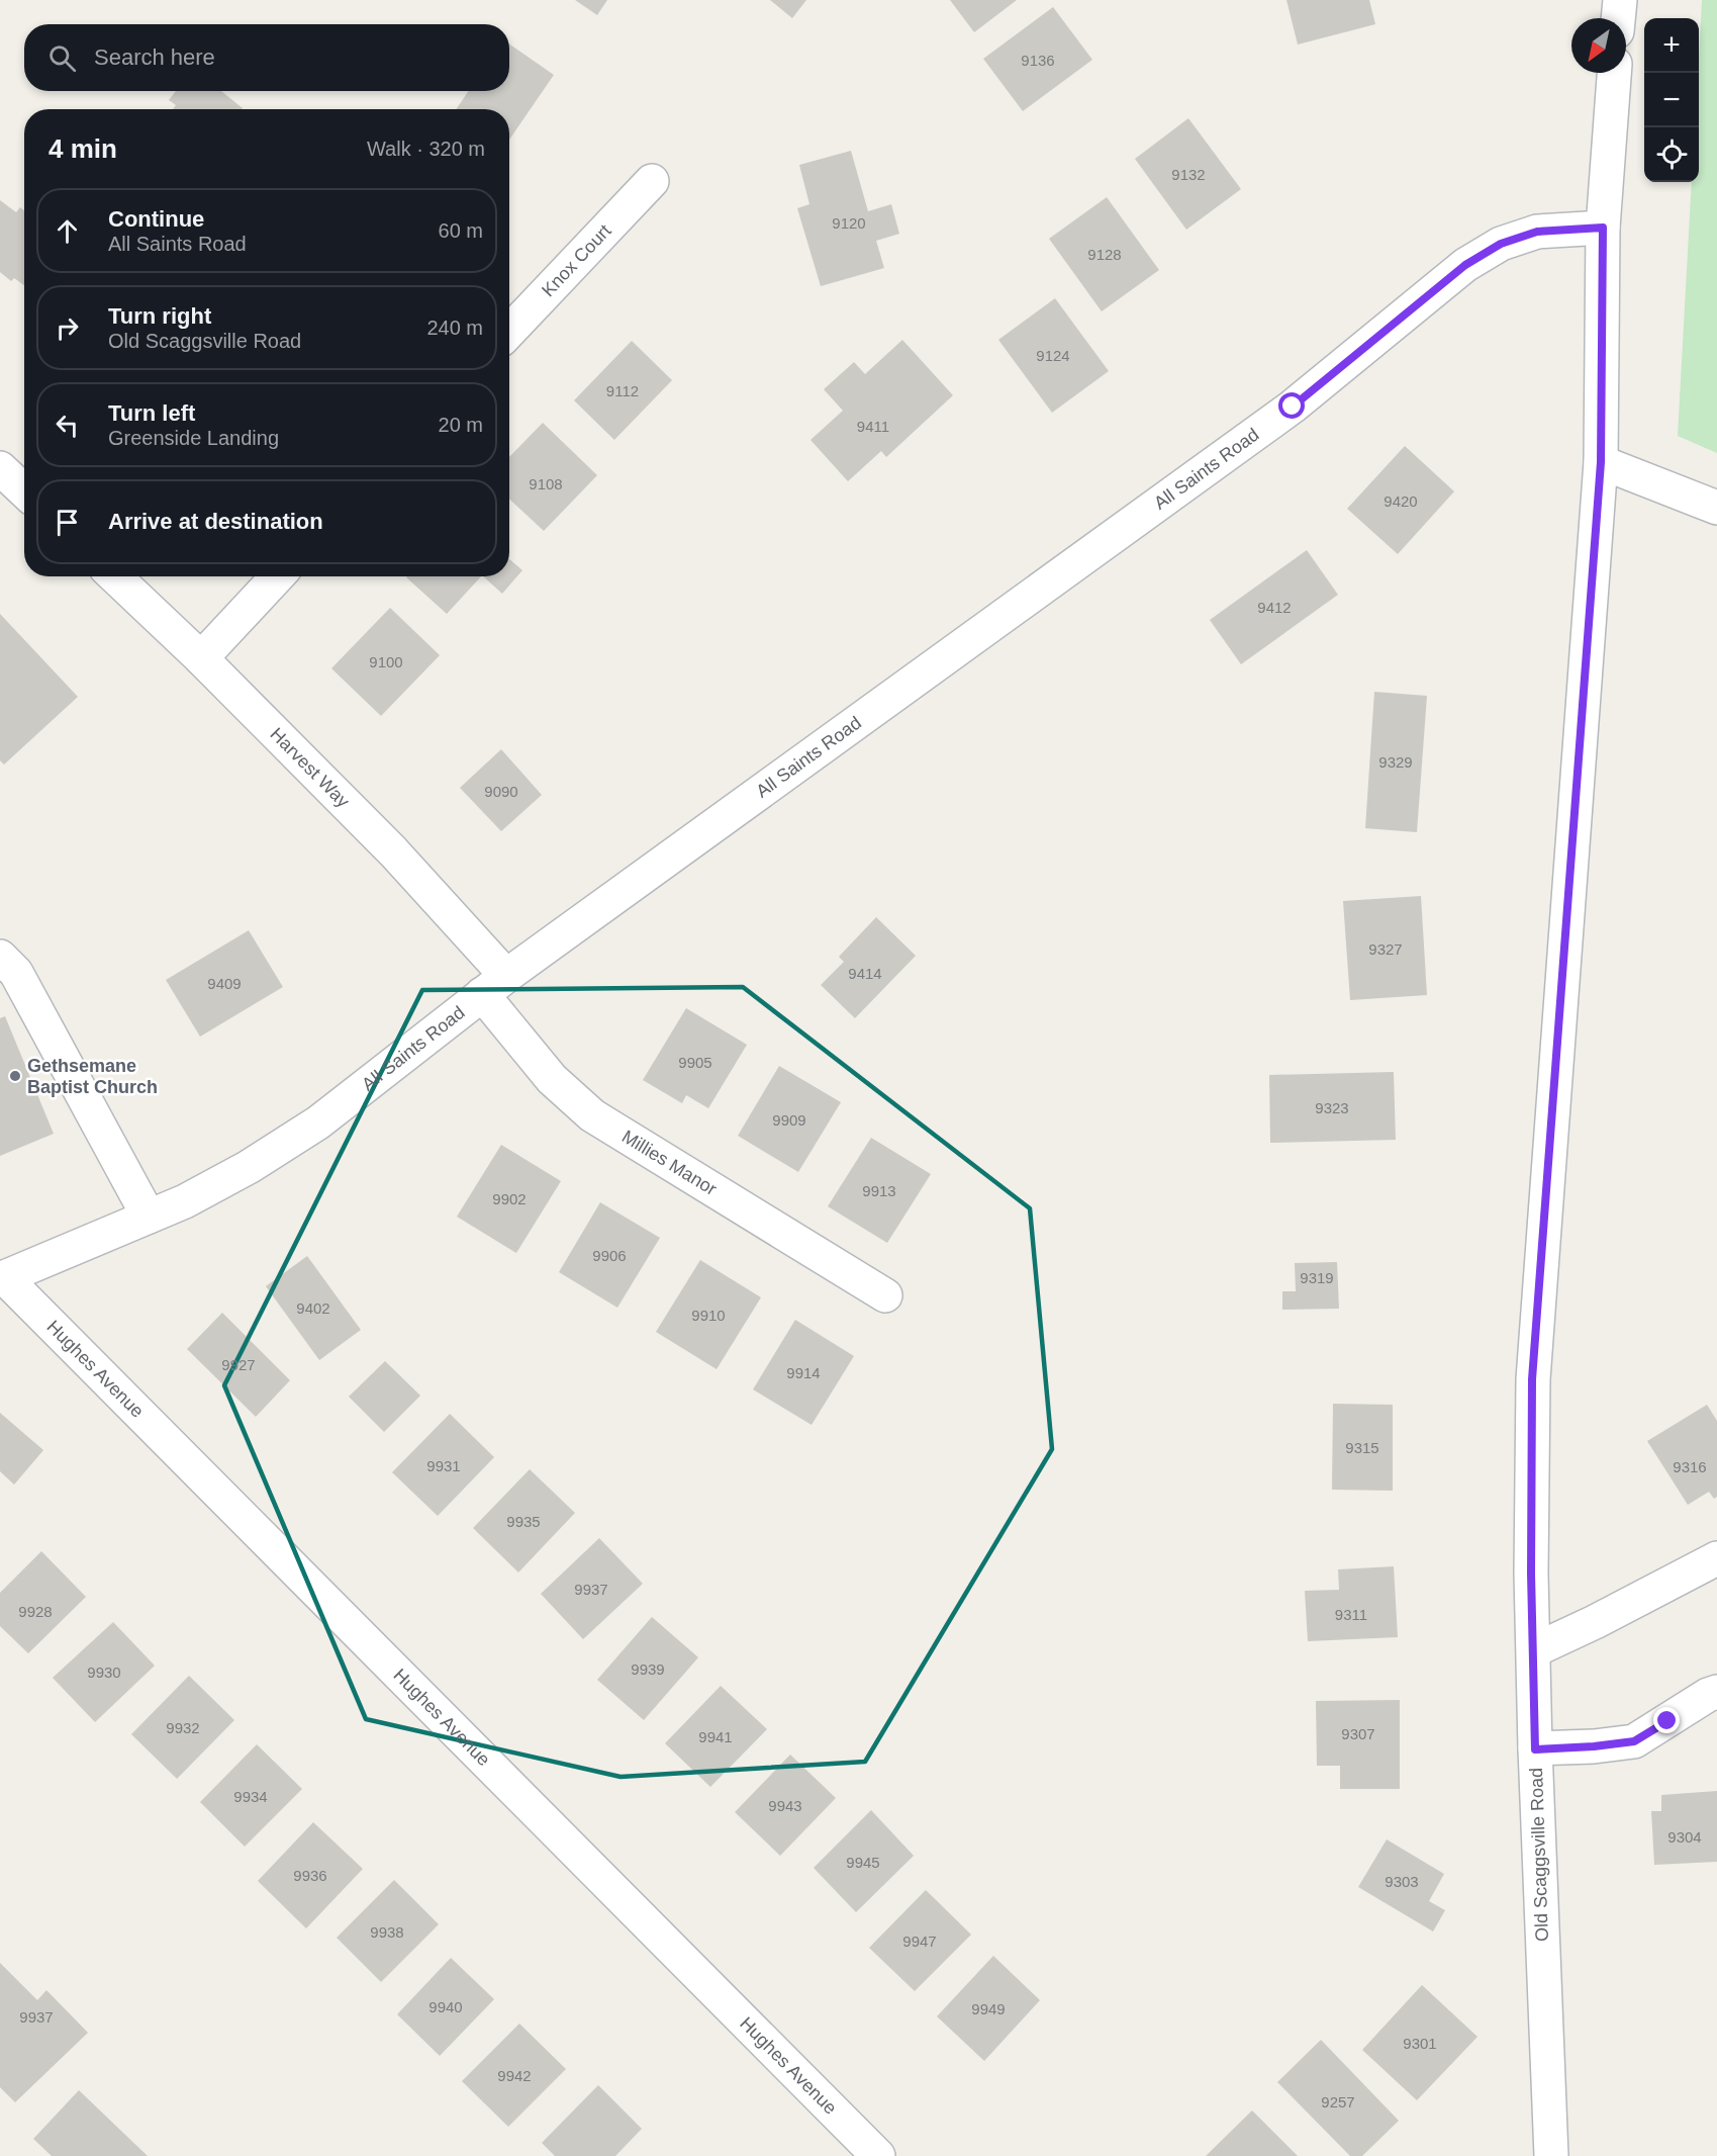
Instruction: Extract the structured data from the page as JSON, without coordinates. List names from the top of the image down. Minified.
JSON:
{"streets":{"street":["Knox Court","All Saints Road","Harvest Way","Millies Manor","Hughes Avenue","Old Scaggsville Road"]},"crossings":[["All Saints Road","Harvest Way"],["All Saints Road","Millies Manor"],["All Saints Road","Hughes Avenue"],["All Saints Road","Old Scaggsville Road"],["Harvest Way","Millies Manor"]],"places":["Gethsemane Baptist Church"],"house_numbers":["9136","9132","9120","9128","9124","9112","9411","9108","9420","9412","9100","9329","9090","9327","9414","9409","9905","9323","9909","9913","9902","9906","9319","9402","9910","9927","9914","9315","9931","9316","9935","9937","9928","9311","9939","9930","9932","9307","9941","9934","9943","9304","9945","9936","9303","9938","9947","9940","9949","9937","9301","9942","9257"],"north":"bottom left","page":{"map_buttons":["+","−"],"search":"Search here","heading":["4 min","Walk · 320 m"],"list":[["Continue","All Saints Road","60 m"],["Turn right","Old Scaggsville Road","240 m"],["Turn left","Greenside Landing","20 m"],"Arrive at destination"]}}
